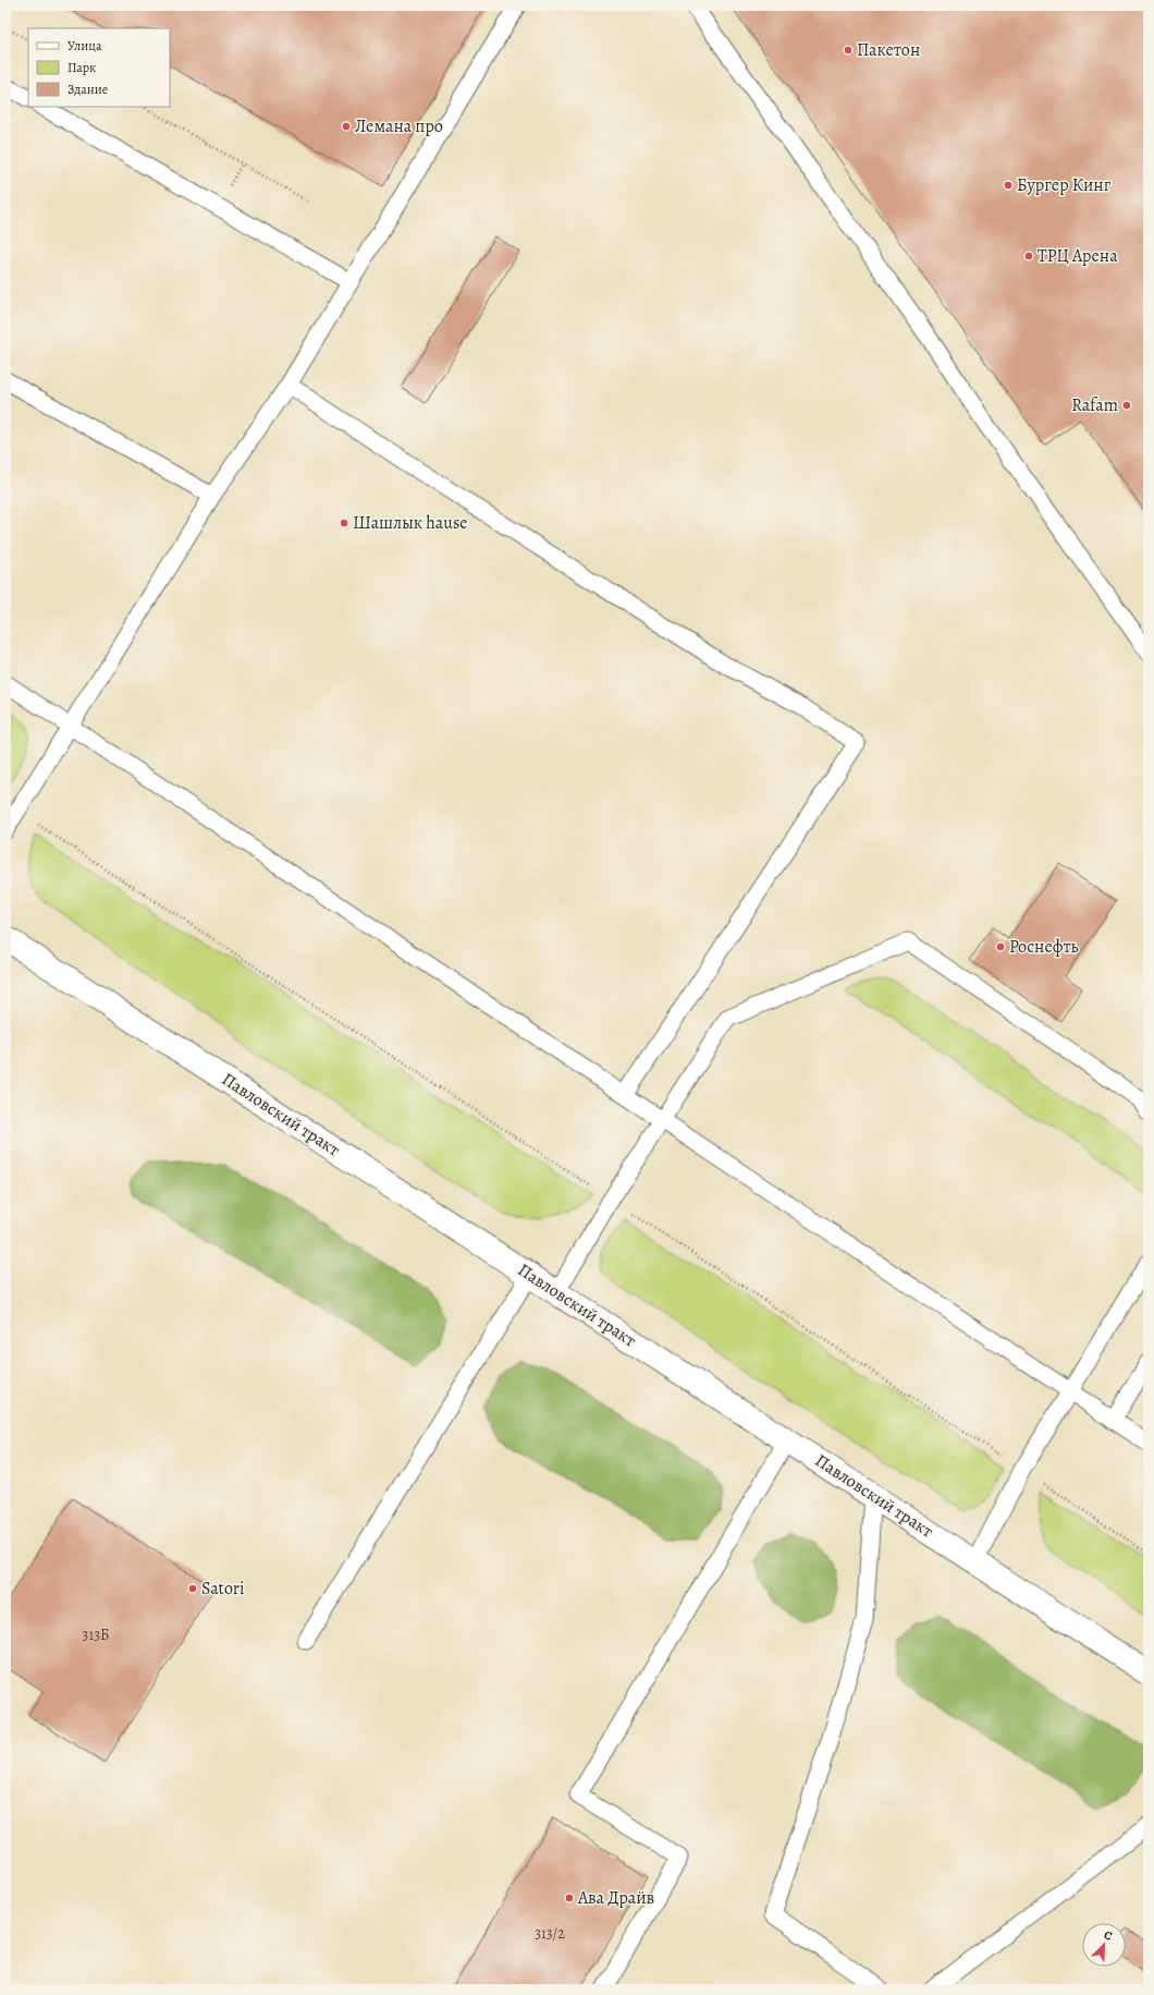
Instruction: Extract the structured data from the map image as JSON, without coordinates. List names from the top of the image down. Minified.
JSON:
{"streets":{"main road":["Павловский тракт"]},"places":["Пакетон","Лемана про","Бургер Кинг","ТРЦ Арена","Rafam","Шашлык hause","Роснефть","Satori","Ава Драйв"],"house_numbers":["313Б","313/2"],"legend":["Улица","Парк","Здание"],"north":"top right"}
